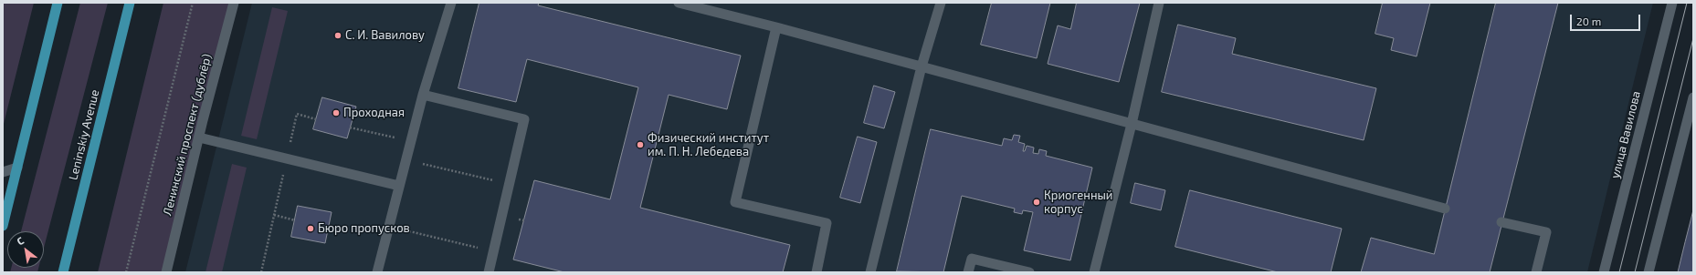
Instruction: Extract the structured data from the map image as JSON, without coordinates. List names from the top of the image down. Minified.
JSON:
{"streets":{"main road":["Leninskiy Avenue","Ленинский проспект (дублёр)","улица Вавилова"]},"places":["С. И. Вавилову","Проходная","Физический институт им. П. Н. Лебедева","Криогенный корпус","Бюро пропусков"],"scale_bar":"20 m","north":"top left"}
